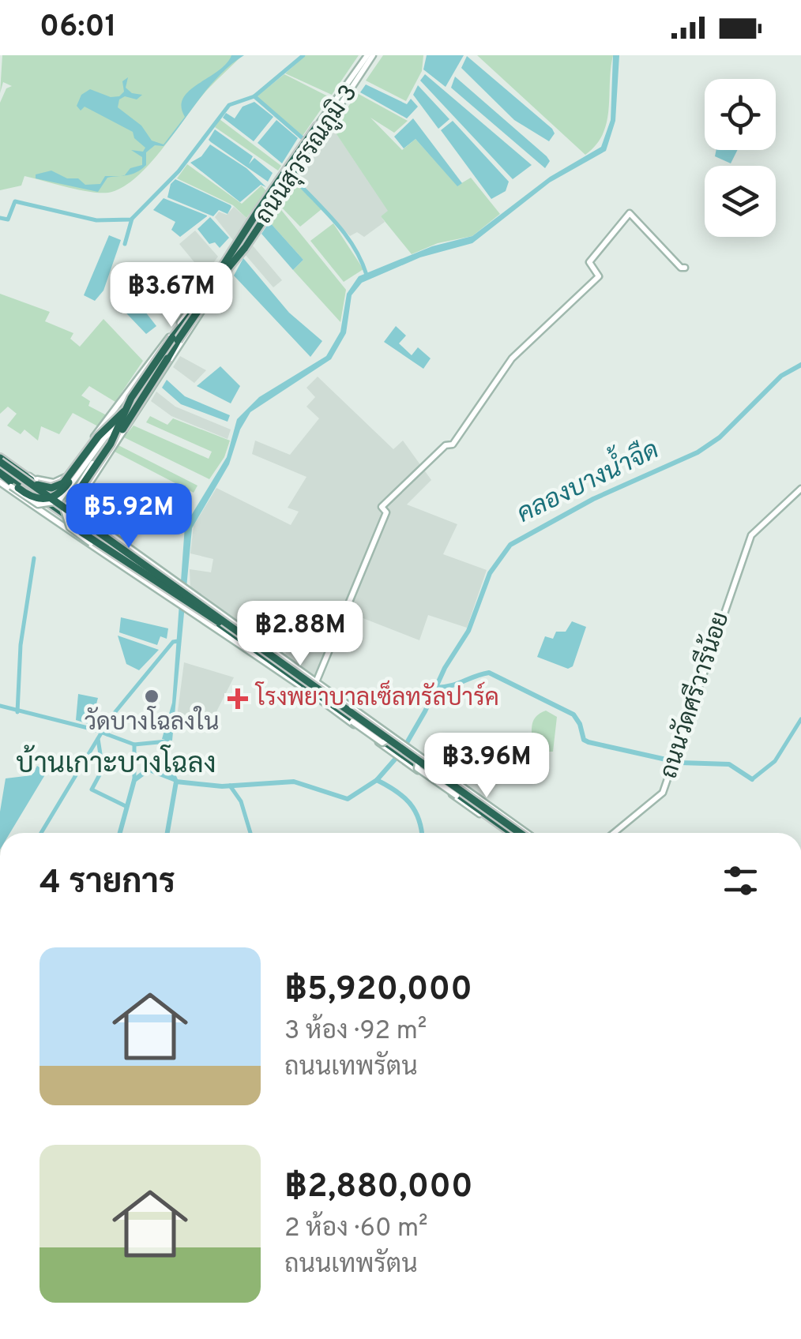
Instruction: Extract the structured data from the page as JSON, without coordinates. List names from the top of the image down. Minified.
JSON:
{"streets":{"main road":["ถนนสุวรรณภูมิ 3","ถนนวัดศรีวารีน้อย"]},"districts":["บ้านเกาะบางโฉลง"],"water":["คลองบางน้ำจืด"],"places":{"other":["วัดบางโฉลงใน"],"health":["โรงพยาบาลเซ็ลทรัลปาร์ค"]},"page":{"status":"06:01","price":["฿3.67M","฿5.92M","฿2.88M","฿3.96M"],"heading":"4 รายการ","list":[{"name":"฿5,920,000","note":"3 ห้อง · 92 m² · ถนนเทพรัตน"},{"name":"฿2,880,000","note":"2 ห้อง · 60 m² · ถนนเทพรัตน"}]}}
